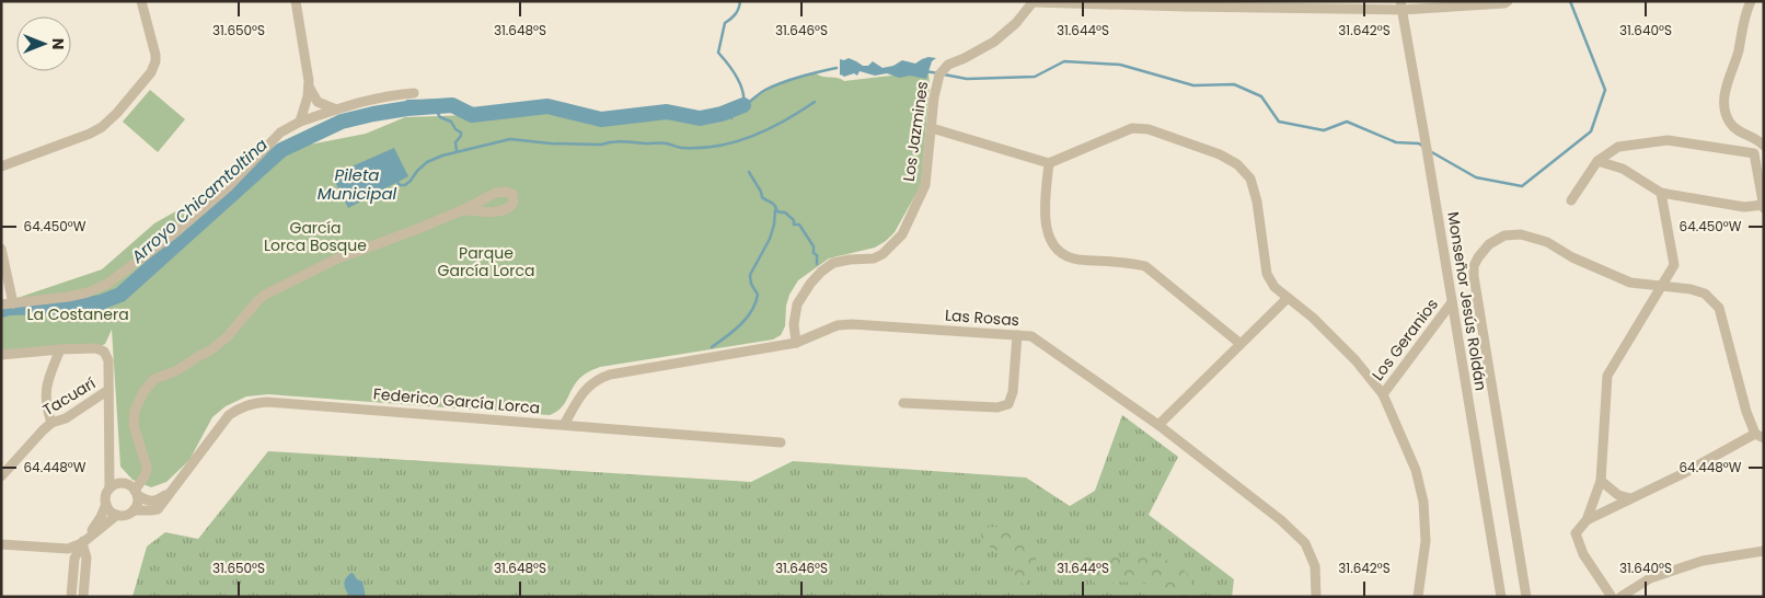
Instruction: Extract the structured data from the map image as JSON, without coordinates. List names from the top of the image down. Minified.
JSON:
{"streets":{"street":["Los Jazmines","Monseñor Jesús Roldán","Las Rosas","Los Geranios","Tacuarí","Federico García Lorca"]},"crossings":[["Los Jazmines","Las Rosas"],["Monseñor Jesús Roldán","Los Geranios"],["Las Rosas","Federico García Lorca"]],"water":["Pileta Municipal","Arroyo Chicamtoltina"],"parks":["García Lorca Bosque","Parque García Lorca","La Costanera"],"north":"right","coordinates":["31.650°S","31.648°S","31.646°S","31.644°S","31.642°S","31.640°S","64.450°W","64.448°W"]}
